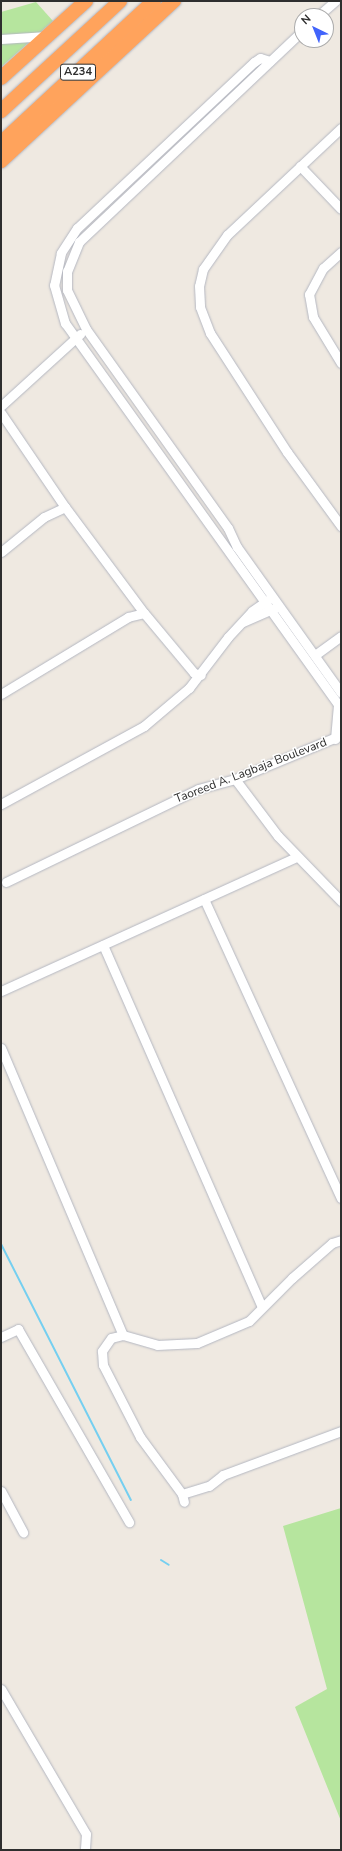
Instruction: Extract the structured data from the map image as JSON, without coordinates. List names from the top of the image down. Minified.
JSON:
{"streets":{"highway":["A234"],"street":["Taoreed A. Lagbaja Boulevard"]},"north":"top left"}
